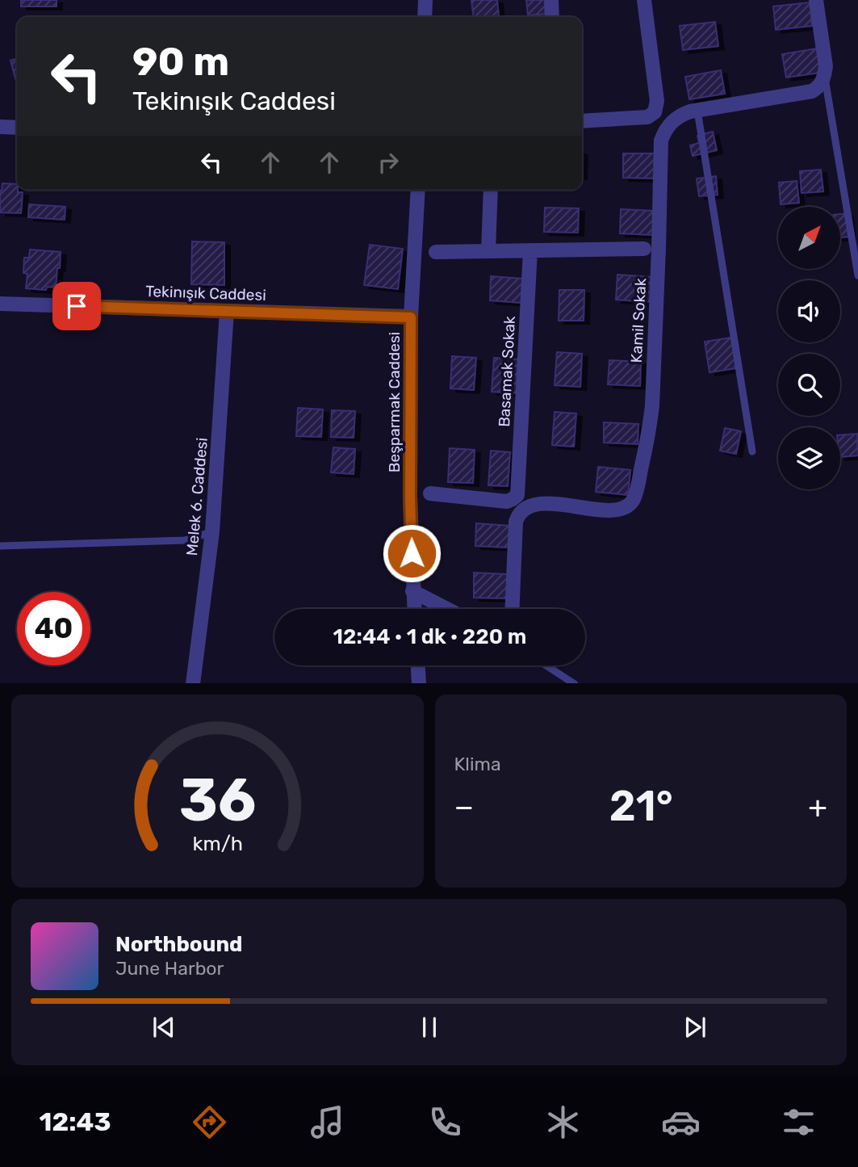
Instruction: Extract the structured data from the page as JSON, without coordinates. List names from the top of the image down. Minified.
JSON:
{"streets":{"street":["Tekinışık Caddesi","Kamil Sokak","Basamak Sokak","Beşparmak Caddesi","Melek 6. Caddesi"]},"crossings":[["Tekinışık Caddesi","Beşparmak Caddesi"],["Tekinışık Caddesi","Melek 6. Caddesi"]],"north":"top right","page":{"turn":["90 m","Tekinışık Caddesi"],"limit":"40","trip":"12:44 · 1 dk · 220 m","tile":"Klima","heat":["−","21°","+"],"song":["Northbound","June Harbor"],"tabs":"12:43","gauge":["36","km/h"]}}
